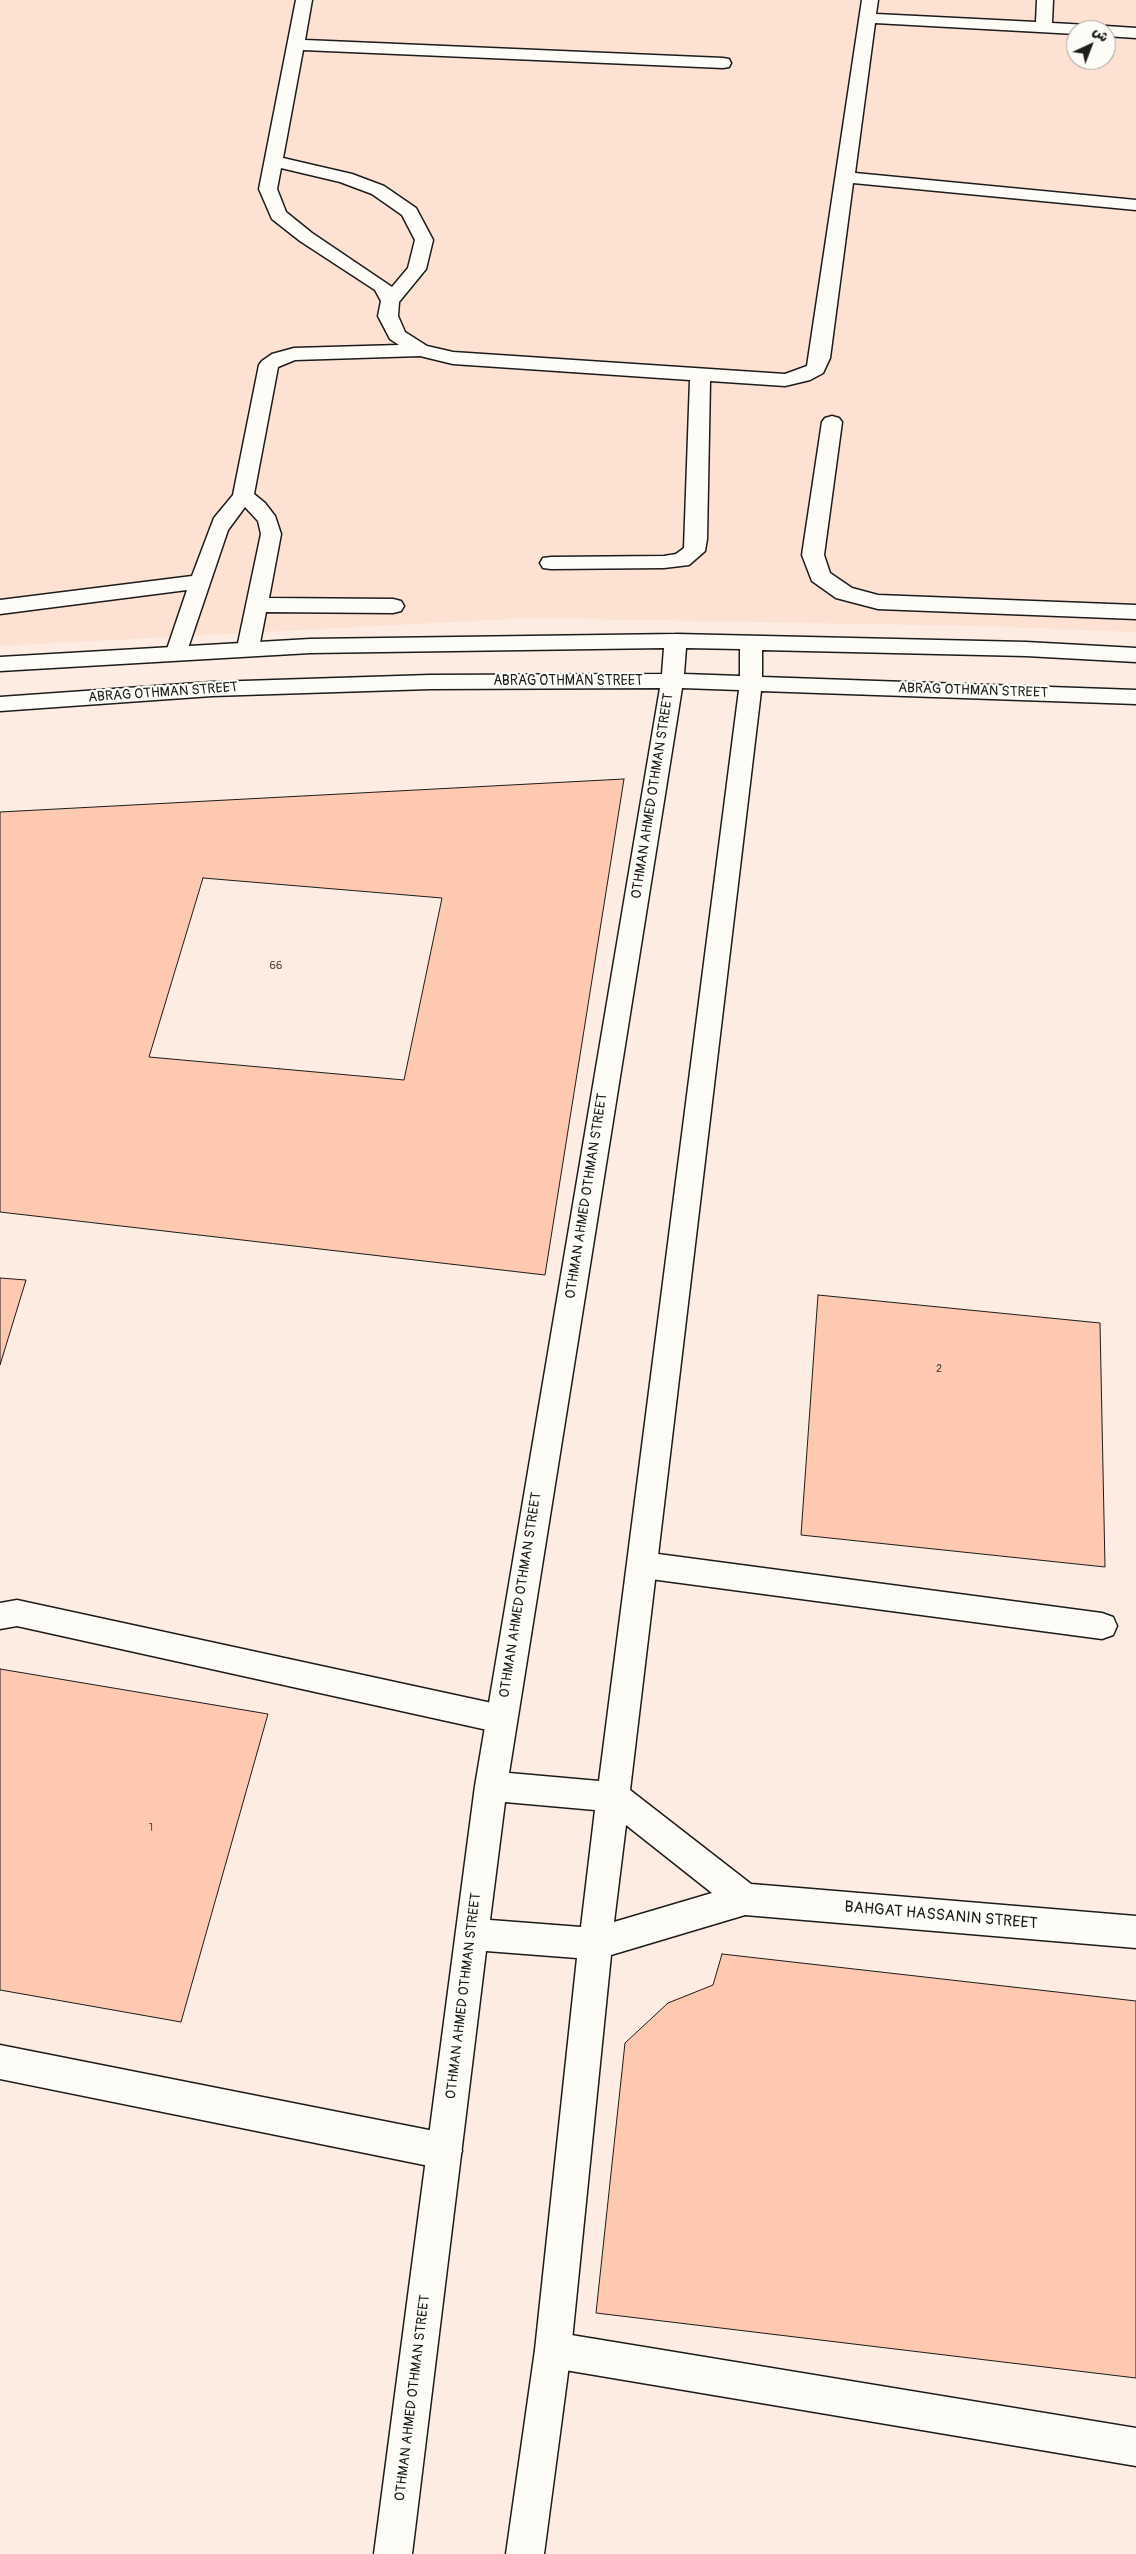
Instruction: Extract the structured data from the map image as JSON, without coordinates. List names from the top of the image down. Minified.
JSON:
{"streets":{"street":["ABRAG OTHMAN STREET","OTHMAN AHMED OTHMAN STREET","BAHGAT HASSANIN STREET"]},"crossings":[["ABRAG OTHMAN STREET","OTHMAN AHMED OTHMAN STREET"]],"house_numbers":["66","2","1"],"north":"top right"}
